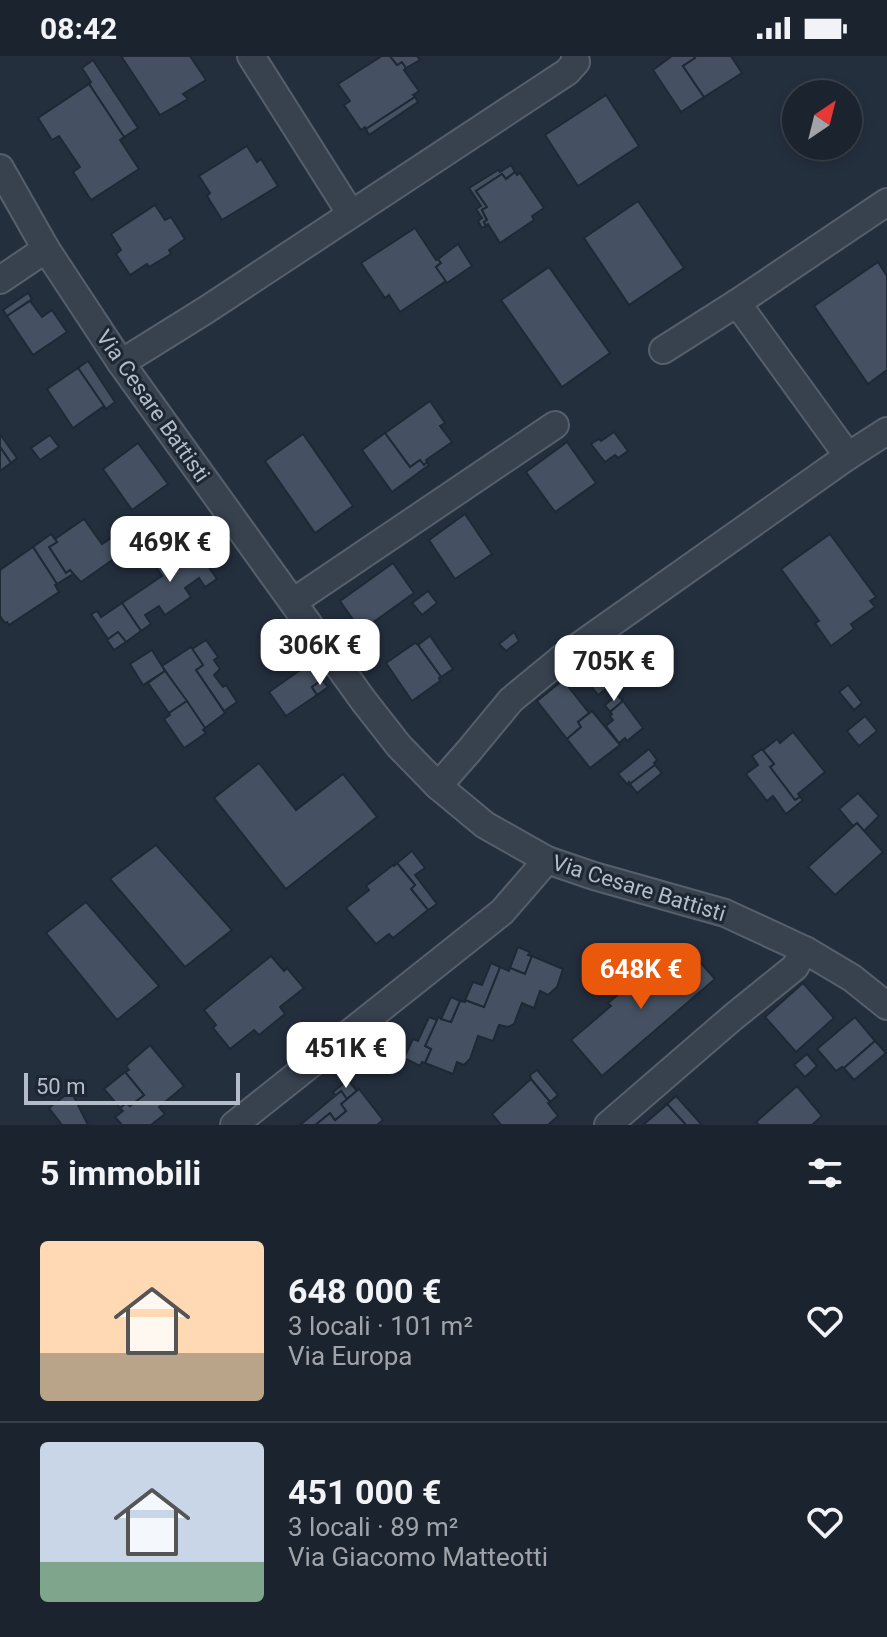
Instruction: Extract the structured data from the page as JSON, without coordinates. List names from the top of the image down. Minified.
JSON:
{"streets":{"street":["Via Cesare Battisti"]},"scale_bar":"50 m","north":"top right","page":{"status":"08:42","price":["469K €","306K €","705K €","648K €","451K €"],"scale":"50 m","heading":"5 immobili","list":[{"name":"648 000 €","note":"3 locali · 101 m² · Via Europa"},{"name":"451 000 €","note":"3 locali · 89 m² · Via Giacomo Matteotti"}]}}
